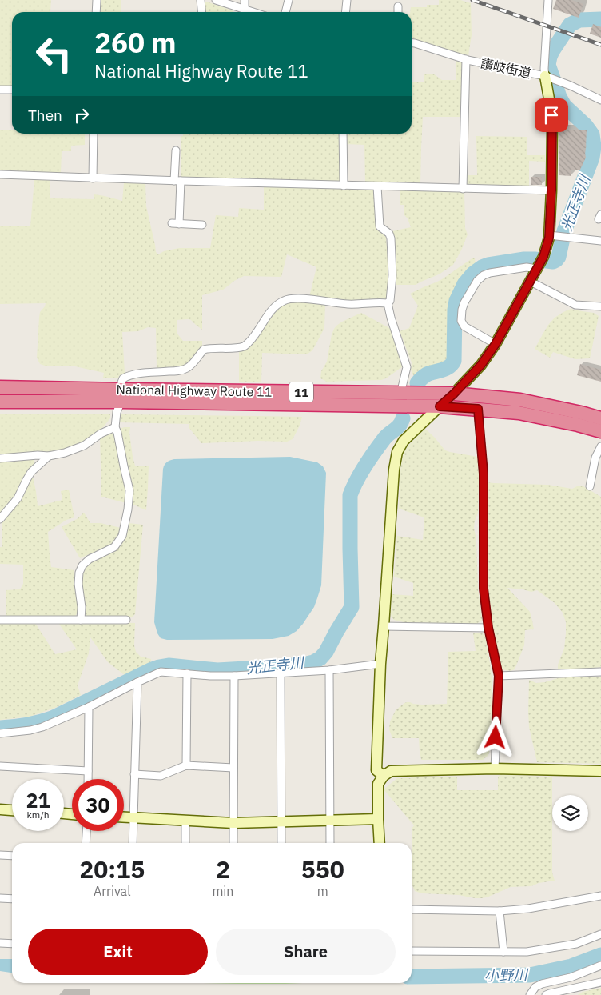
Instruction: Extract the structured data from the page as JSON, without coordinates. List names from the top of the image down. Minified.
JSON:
{"streets":{"highway":["National Highway Route 11","11"],"street":["讃岐街道"]},"water":["光正寺川","小野川"],"page":{"turn":["260 m","National Highway Route 11"],"then":"Then","speed":"21 km/h","limit":"30","eta":["20:15","Arrival","2","min","550","m"],"buttons":["Exit","Share"]}}
